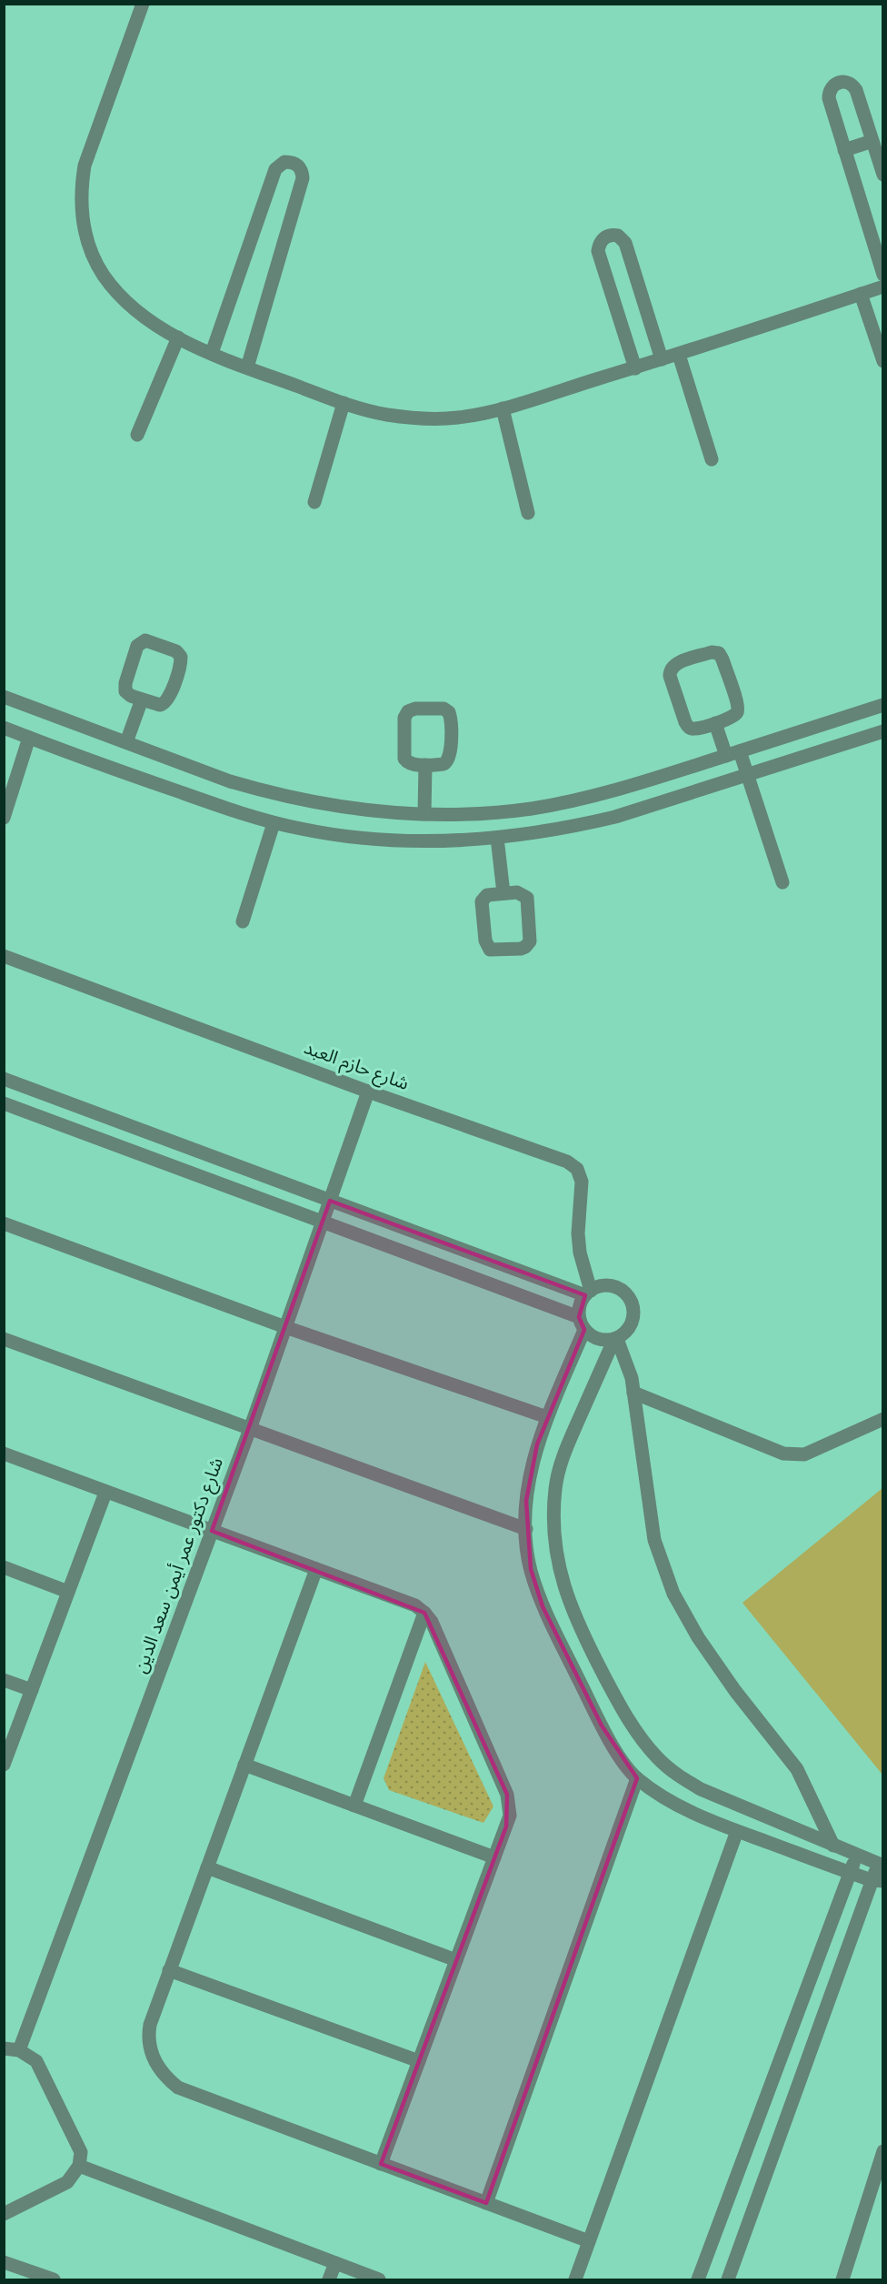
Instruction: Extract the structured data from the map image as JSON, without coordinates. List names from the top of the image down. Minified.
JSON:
{"streets":{"street":["شارع حازم العبد","شارع دكتور عمر أيمن سعد الدين"]},"crossings":[["شارع حازم العبد","شارع دكتور عمر أيمن سعد الدين"]]}
